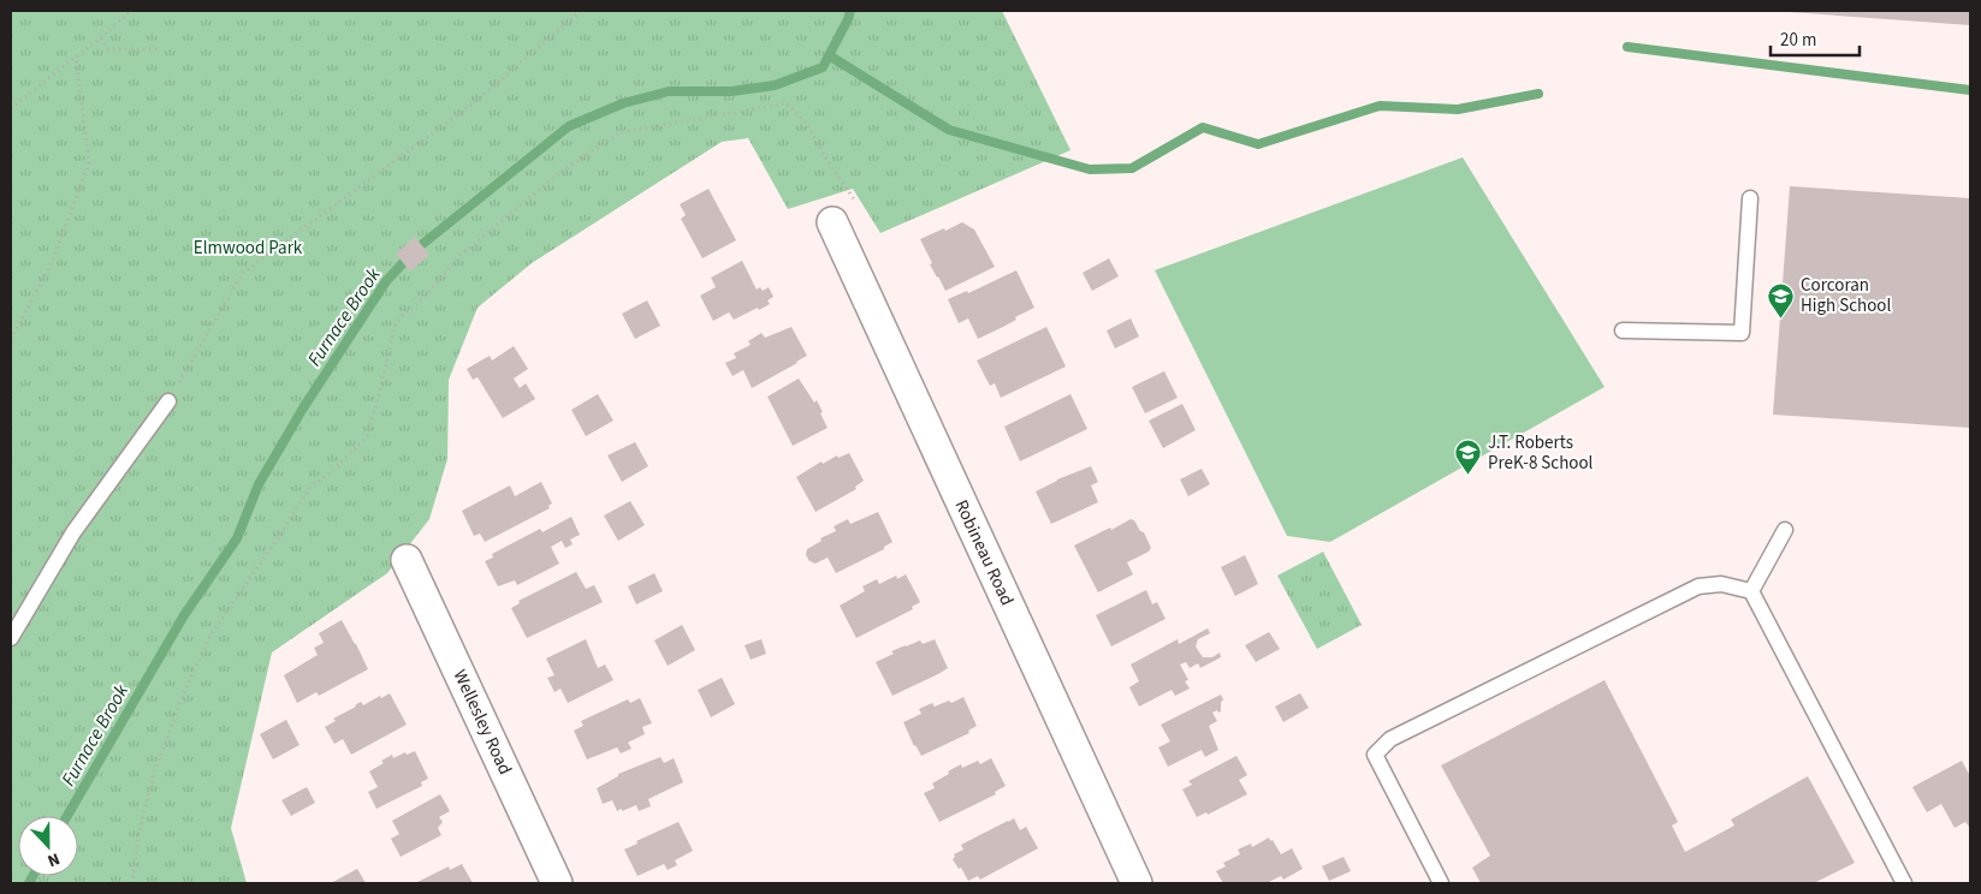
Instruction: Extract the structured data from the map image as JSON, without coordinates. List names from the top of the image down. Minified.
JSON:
{"streets":{"street":["Robineau Road","Wellesley Road"]},"water":["Furnace Brook"],"parks":["Elmwood Park"],"places":{"school or university":["Corcoran High School","J.T. Roberts PreK-8 School"]},"scale_bar":"20 m","north":"bottom"}
